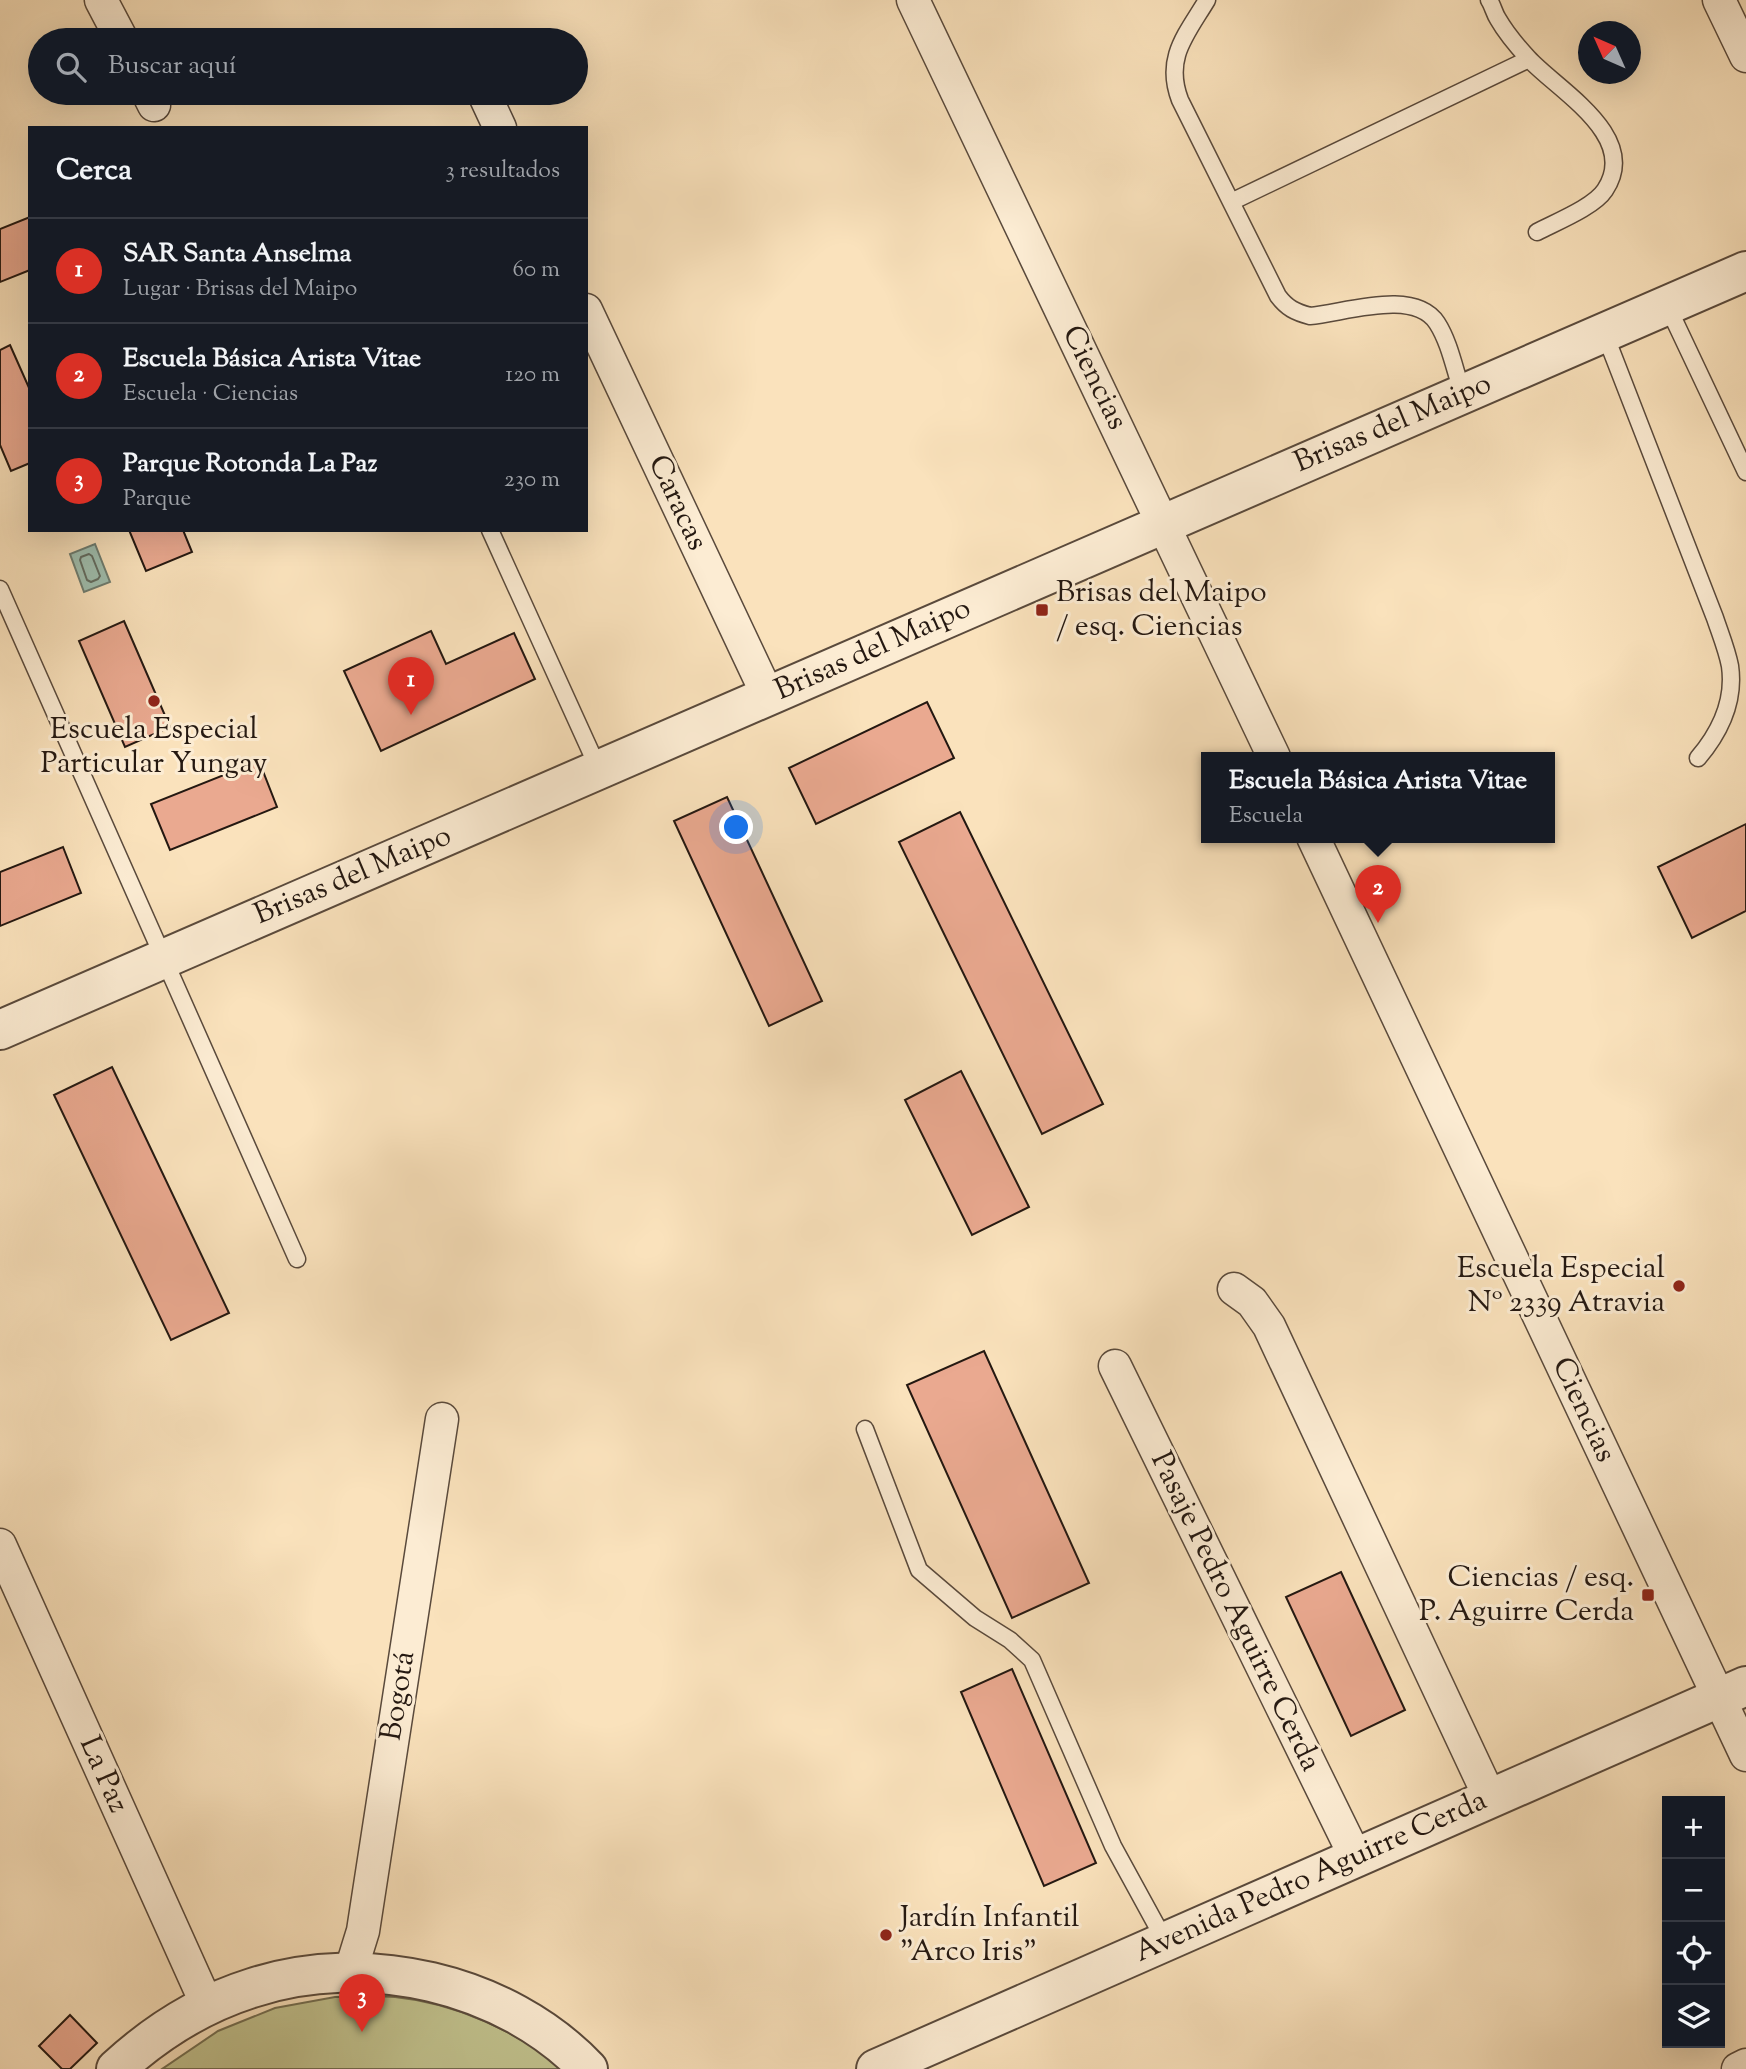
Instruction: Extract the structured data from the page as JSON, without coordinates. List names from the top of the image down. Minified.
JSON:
{"streets":{"street":["Ciencias","Brisas del Maipo","Caracas","Pasaje Pedro Aguirre Cerda","Bogotá","La Paz","Avenida Pedro Aguirre Cerda"]},"crossings":[["Ciencias","Brisas del Maipo"],["Ciencias","Avenida Pedro Aguirre Cerda"],["Brisas del Maipo","Caracas"],["Pasaje Pedro Aguirre Cerda","Avenida Pedro Aguirre Cerda"]],"places":{"transit":["Brisas del Maipo / esq. Ciencias","Ciencias / esq. P. Aguirre Cerda"],"other":["Escuela Especial Particular Yungay","Escuela Especial Nº 2339 Atravia","Jardín Infantil \"Arco Iris\""]},"north":"top left","page":{"search":"Buscar aquí","heading":["Cerca","3 resultados"],"list":[{"mark":"1","name":"SAR Santa Anselma","note":"Lugar · Brisas del Maipo","value":"60 m"},{"mark":"2","name":"Escuela Básica Arista Vitae","note":"Escuela · Ciencias","value":"120 m"},{"mark":"3","name":"Parque Rotonda La Paz","note":"Parque","value":"230 m"}],"pins":["1","2","3"],"popup":["Escuela Básica Arista Vitae","Escuela"],"map_buttons":["+","−"]}}
